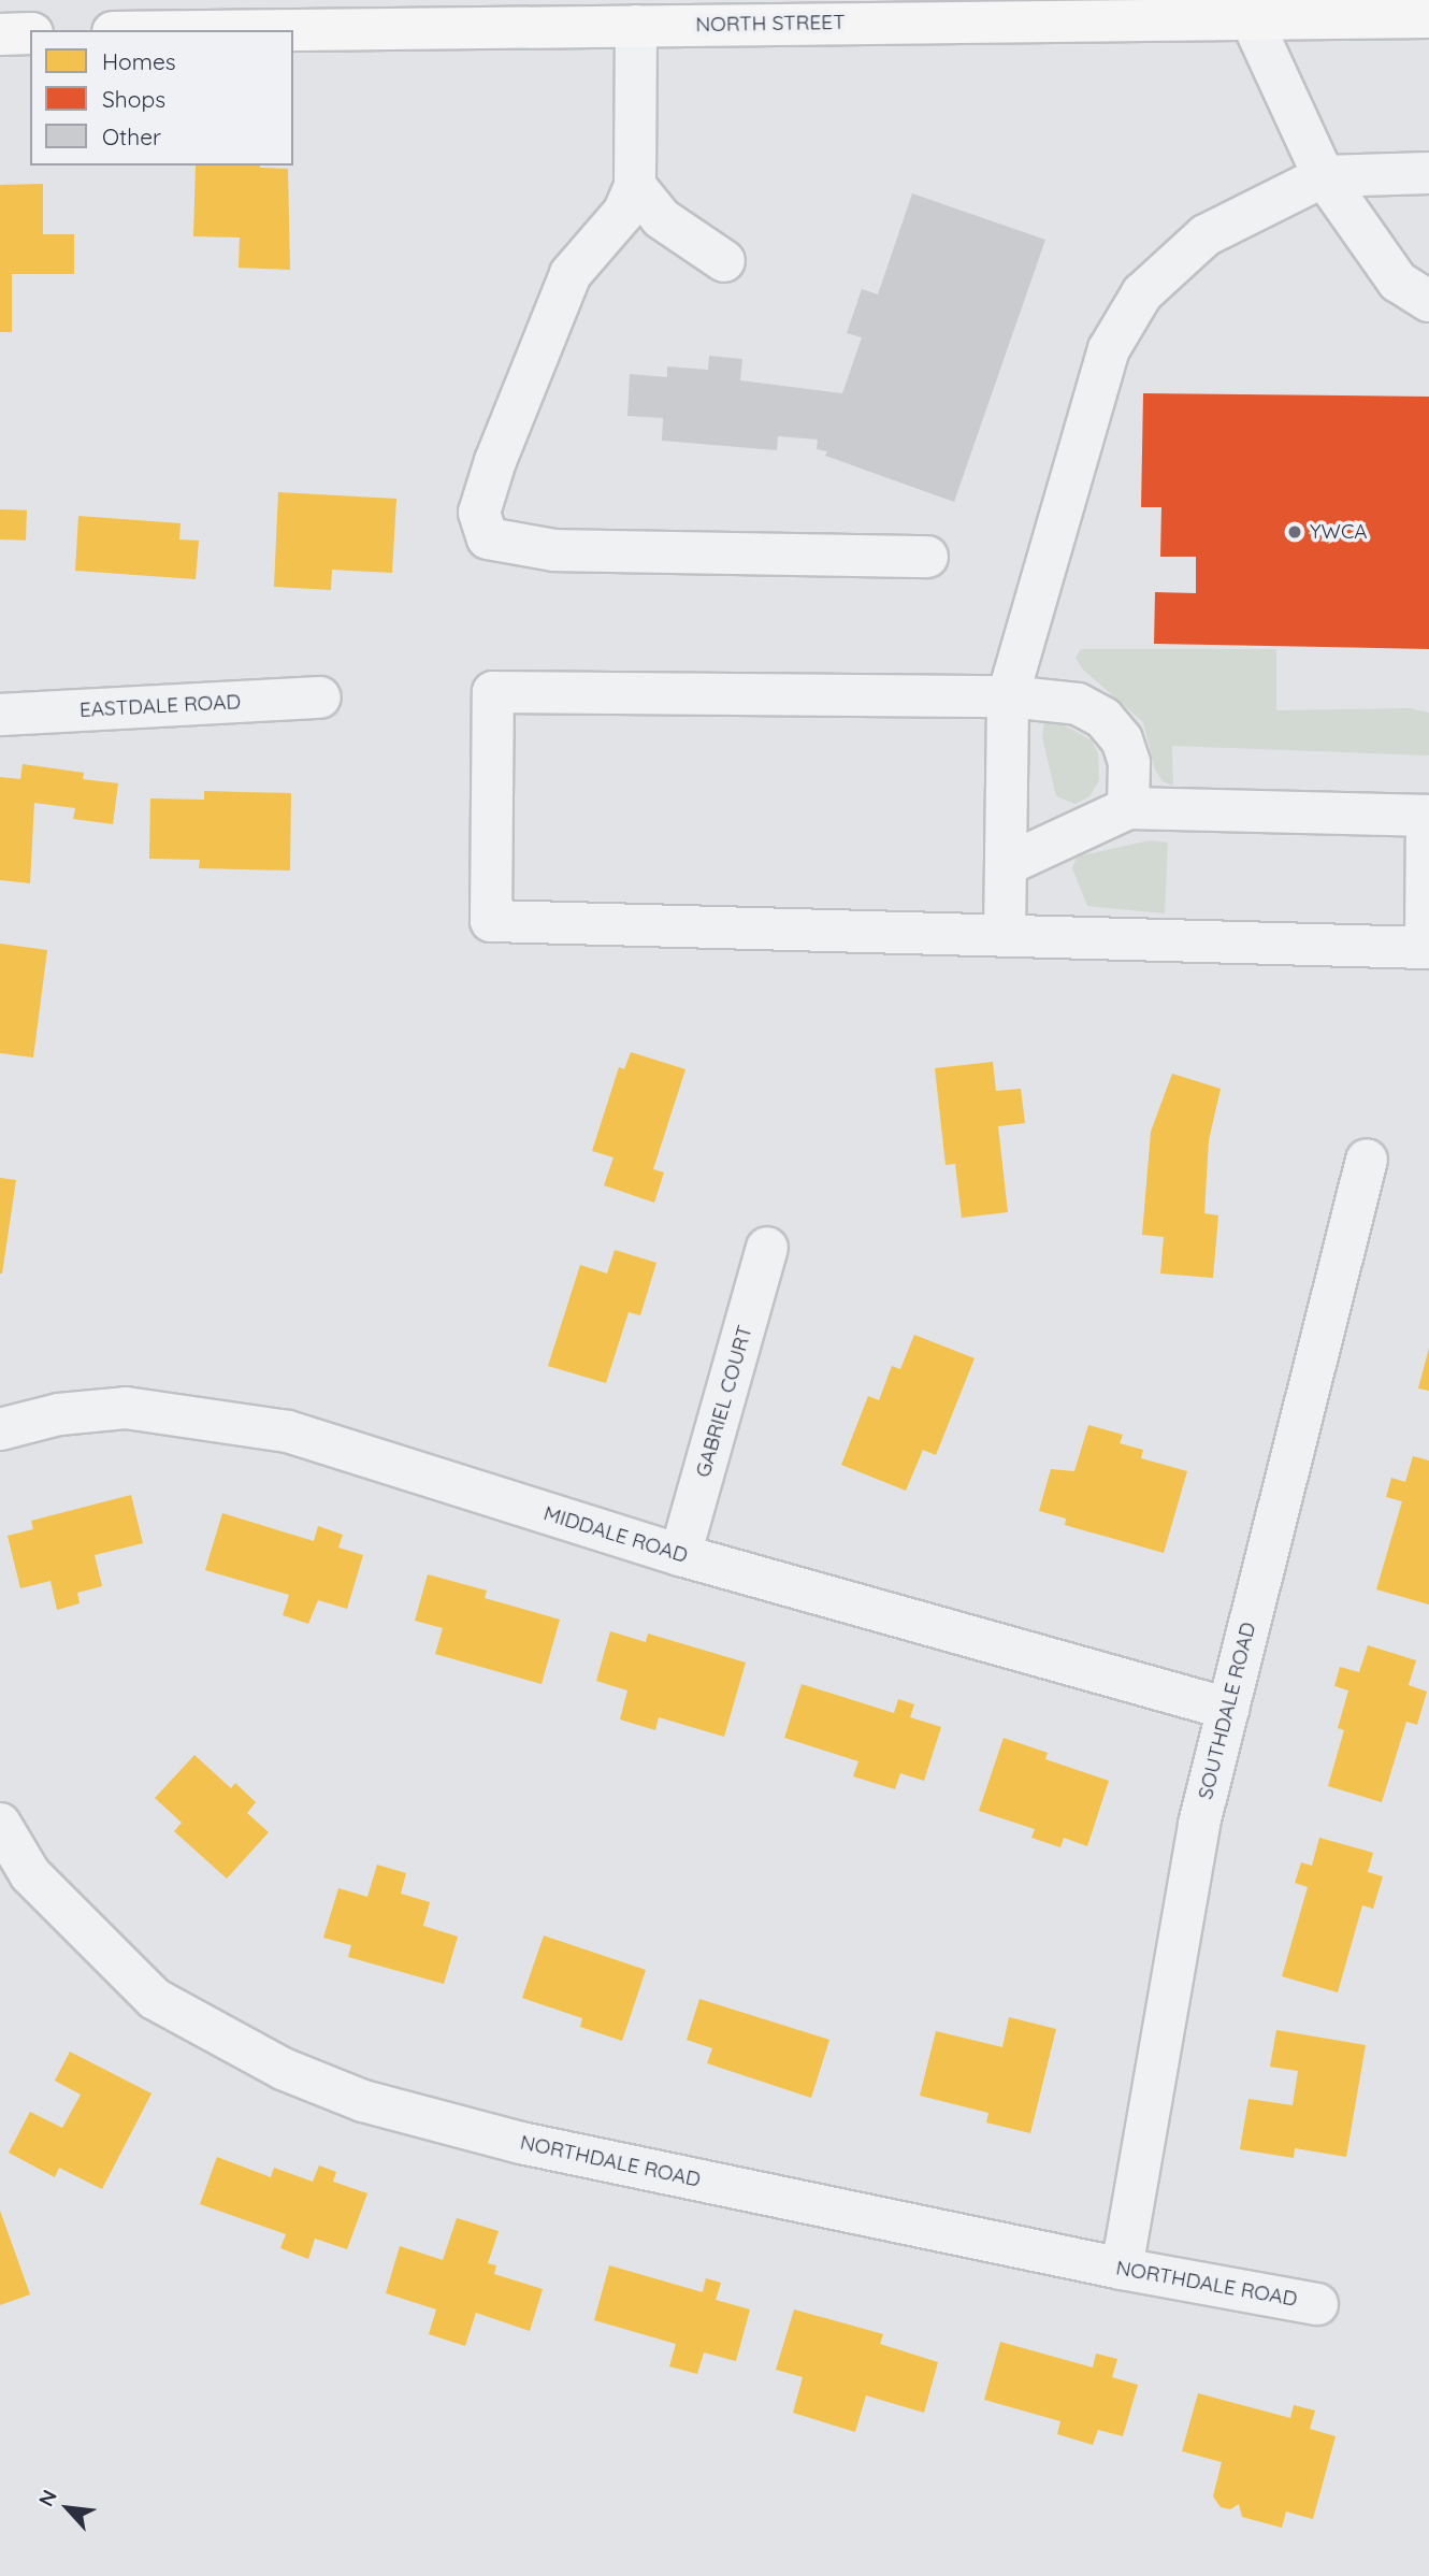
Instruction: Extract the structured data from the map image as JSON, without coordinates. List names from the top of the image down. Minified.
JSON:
{"streets":{"main road":["NORTH STREET"],"street":["EASTDALE ROAD","GABRIEL COURT","MIDDALE ROAD","SOUTHDALE ROAD","NORTHDALE ROAD"]},"crossings":[["GABRIEL COURT","MIDDALE ROAD"],["MIDDALE ROAD","SOUTHDALE ROAD"],["SOUTHDALE ROAD","NORTHDALE ROAD"]],"places":["YWCA"],"legend":["Homes","Shops","Other"],"north":"top left"}
